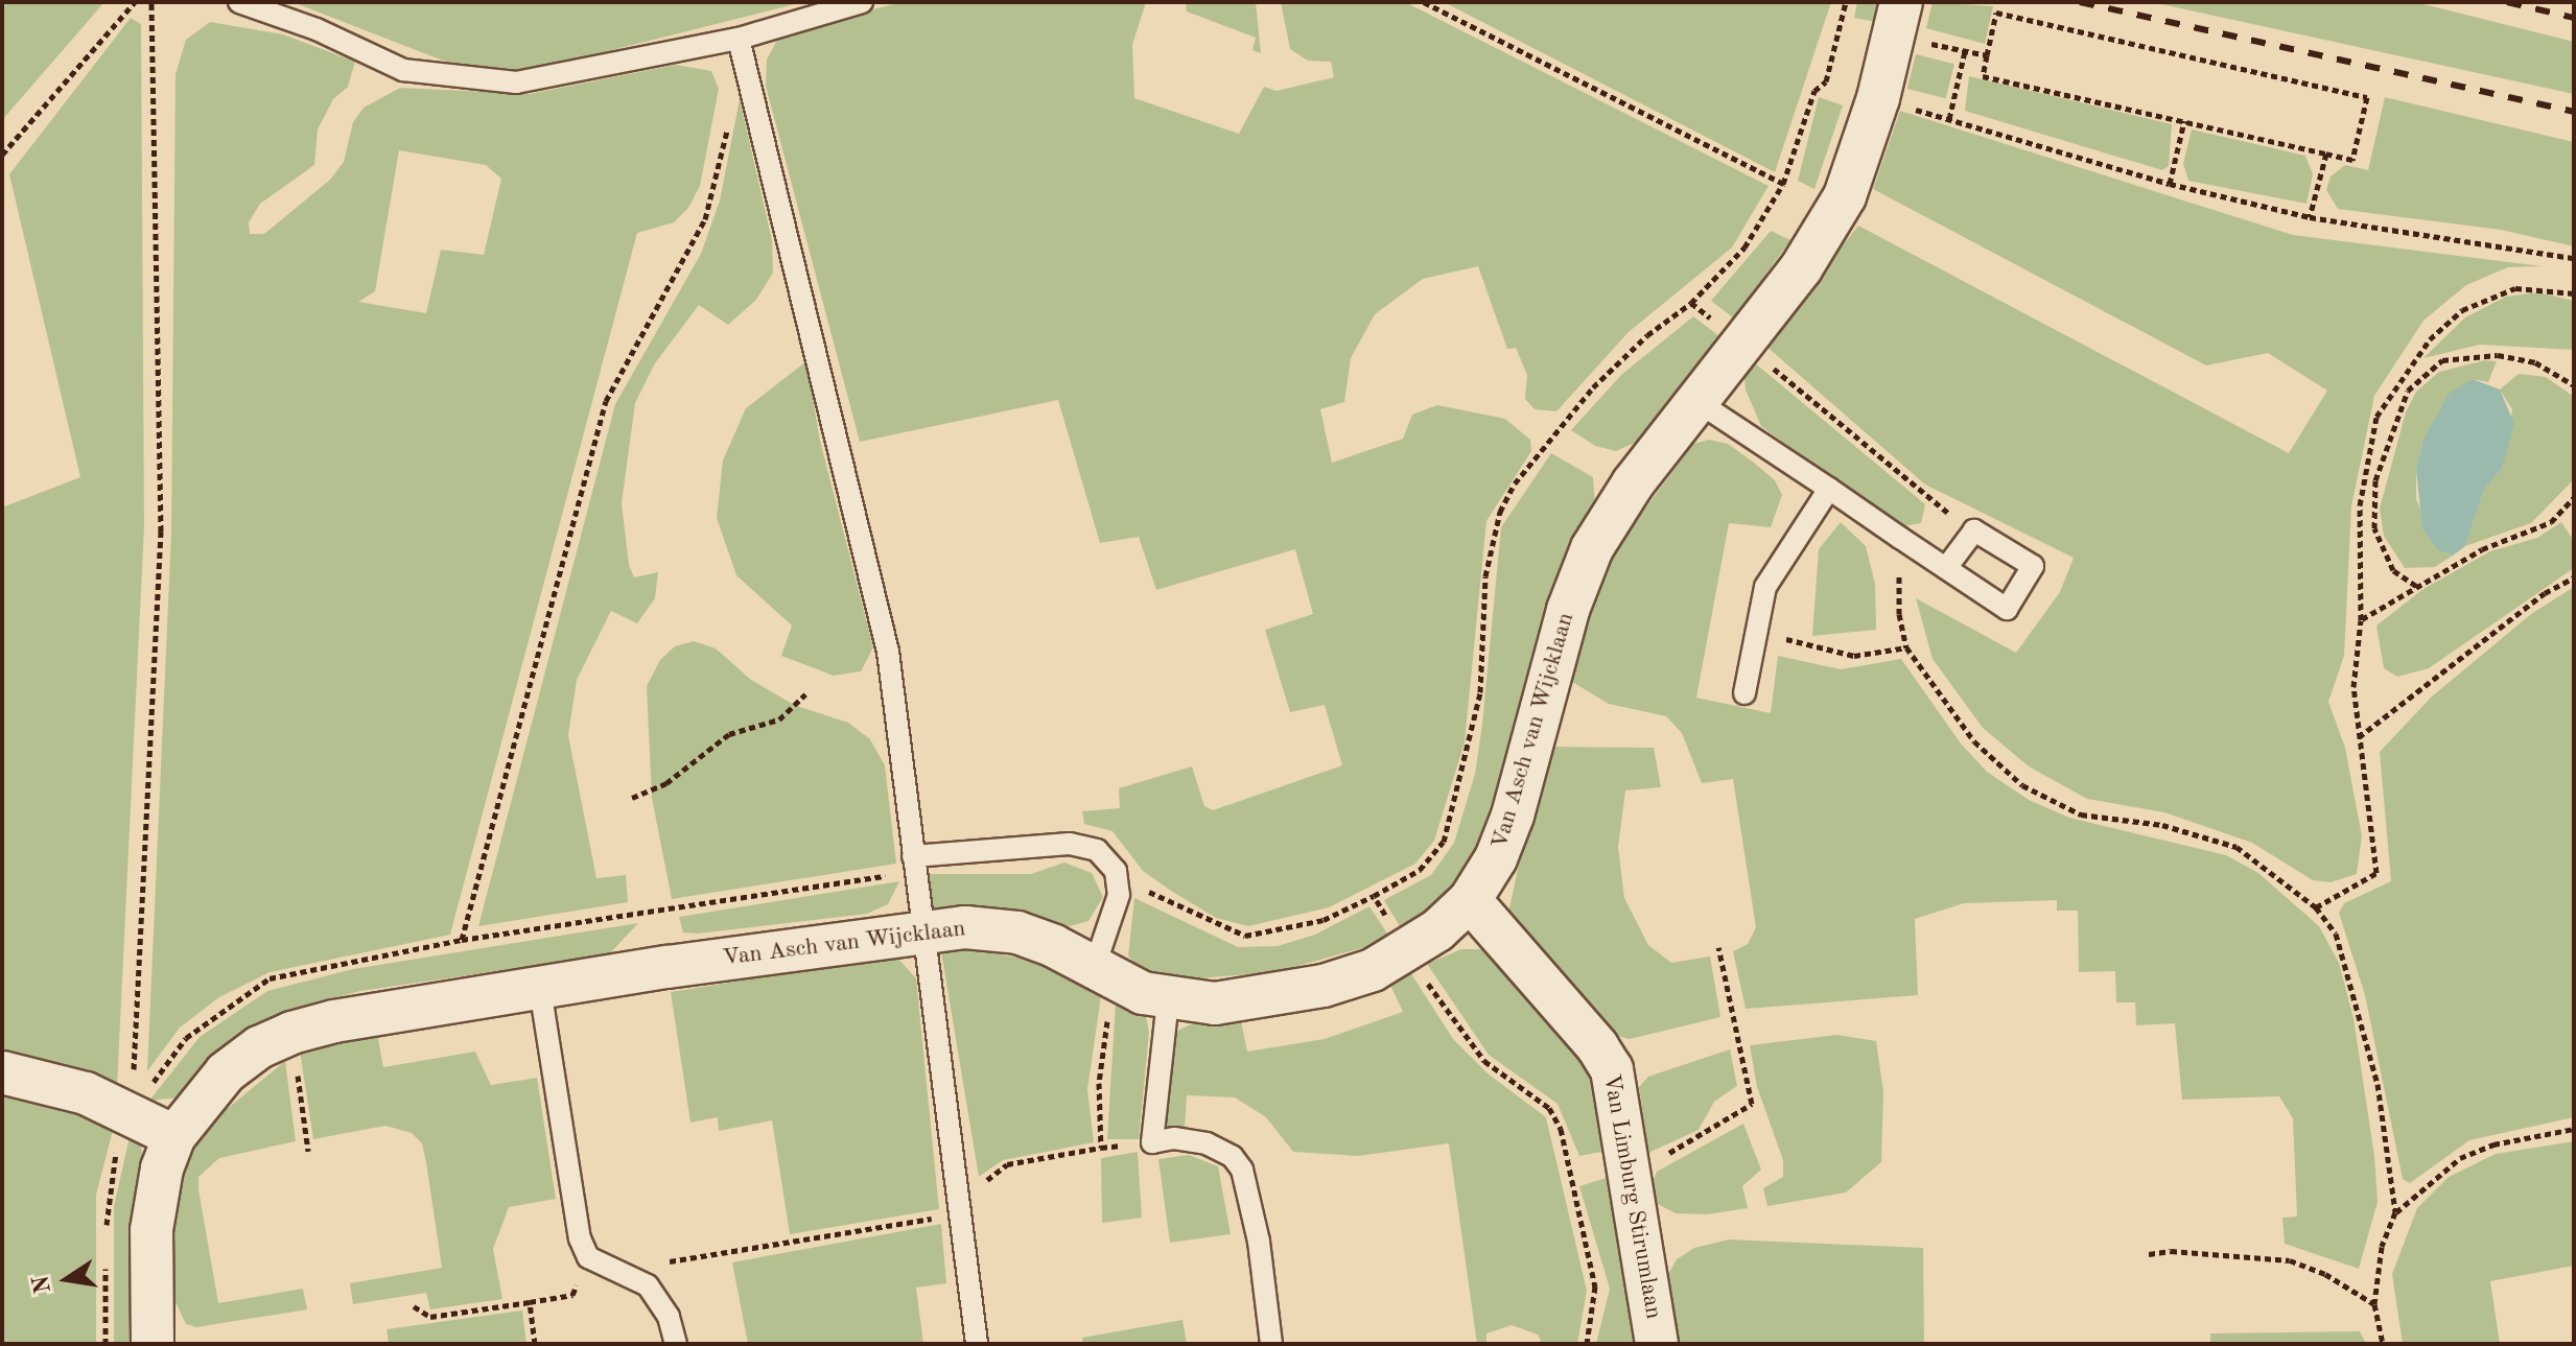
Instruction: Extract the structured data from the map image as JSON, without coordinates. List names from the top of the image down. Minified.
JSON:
{"streets":{"street":["Van Asch van Wijcklaan","Van Limburg Stirumlaan"]},"crossings":[["Van Asch van Wijcklaan","Van Limburg Stirumlaan"]],"north":"left"}
